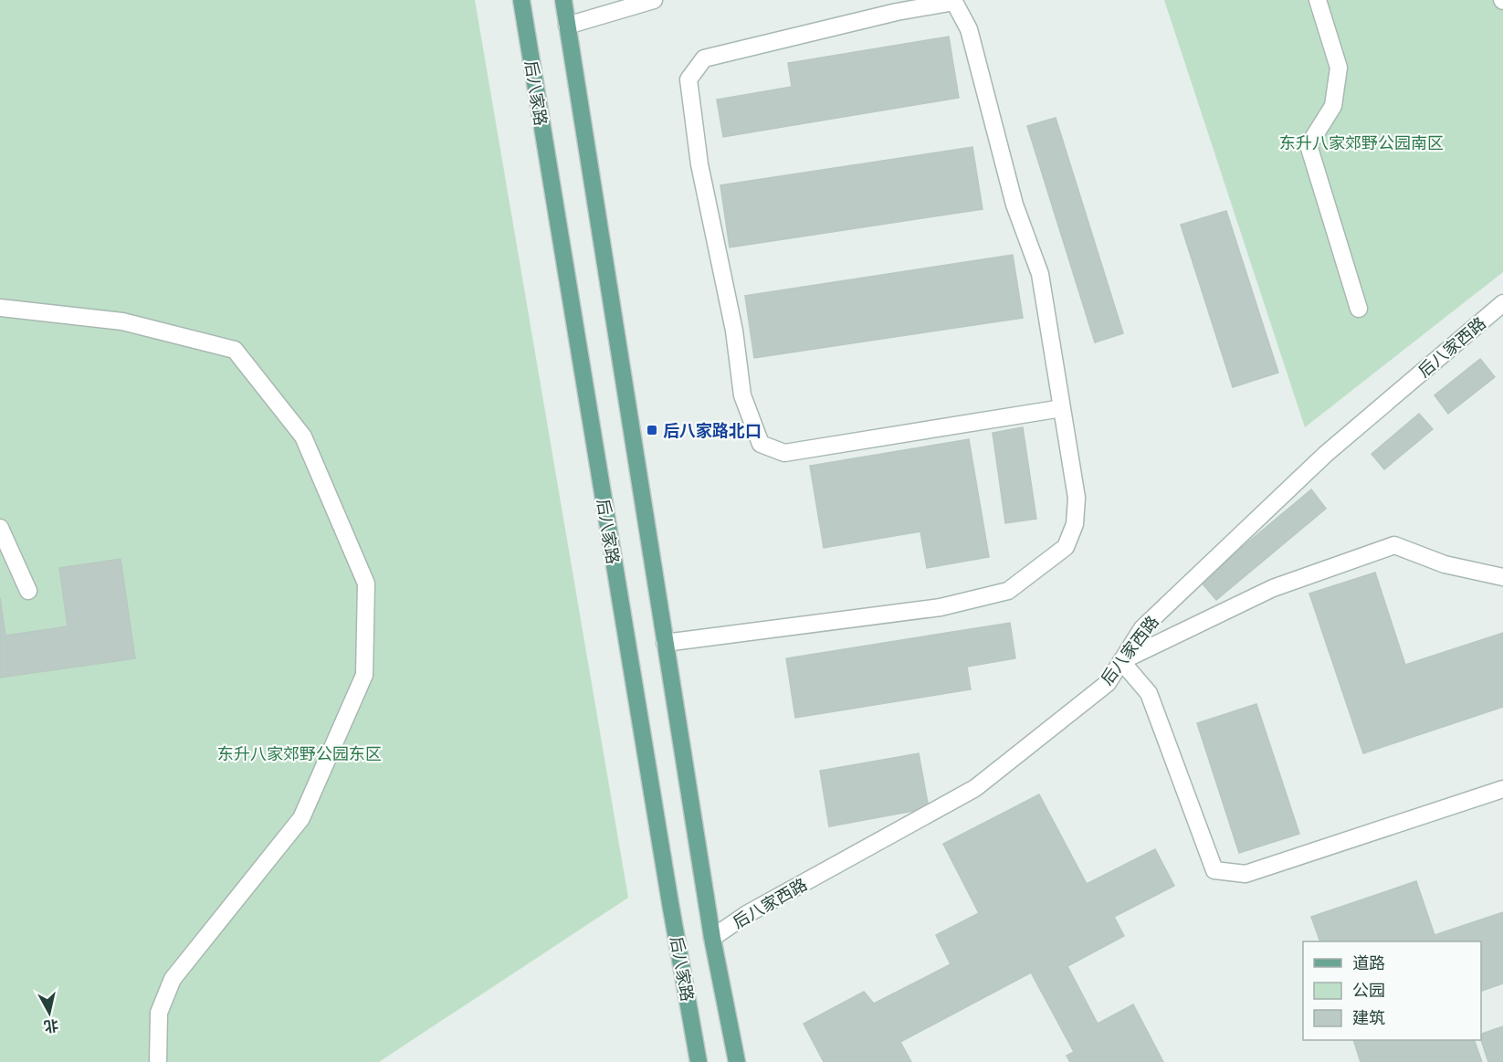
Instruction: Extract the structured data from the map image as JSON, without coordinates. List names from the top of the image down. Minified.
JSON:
{"streets":{"main road":["后八家路"],"street":["后八家西路"]},"parks":["东升八家郊野公园南区","东升八家郊野公园东区"],"places":{"transit":["后八家路北口"]},"legend":["道路","公园","建筑"],"north":"bottom"}
